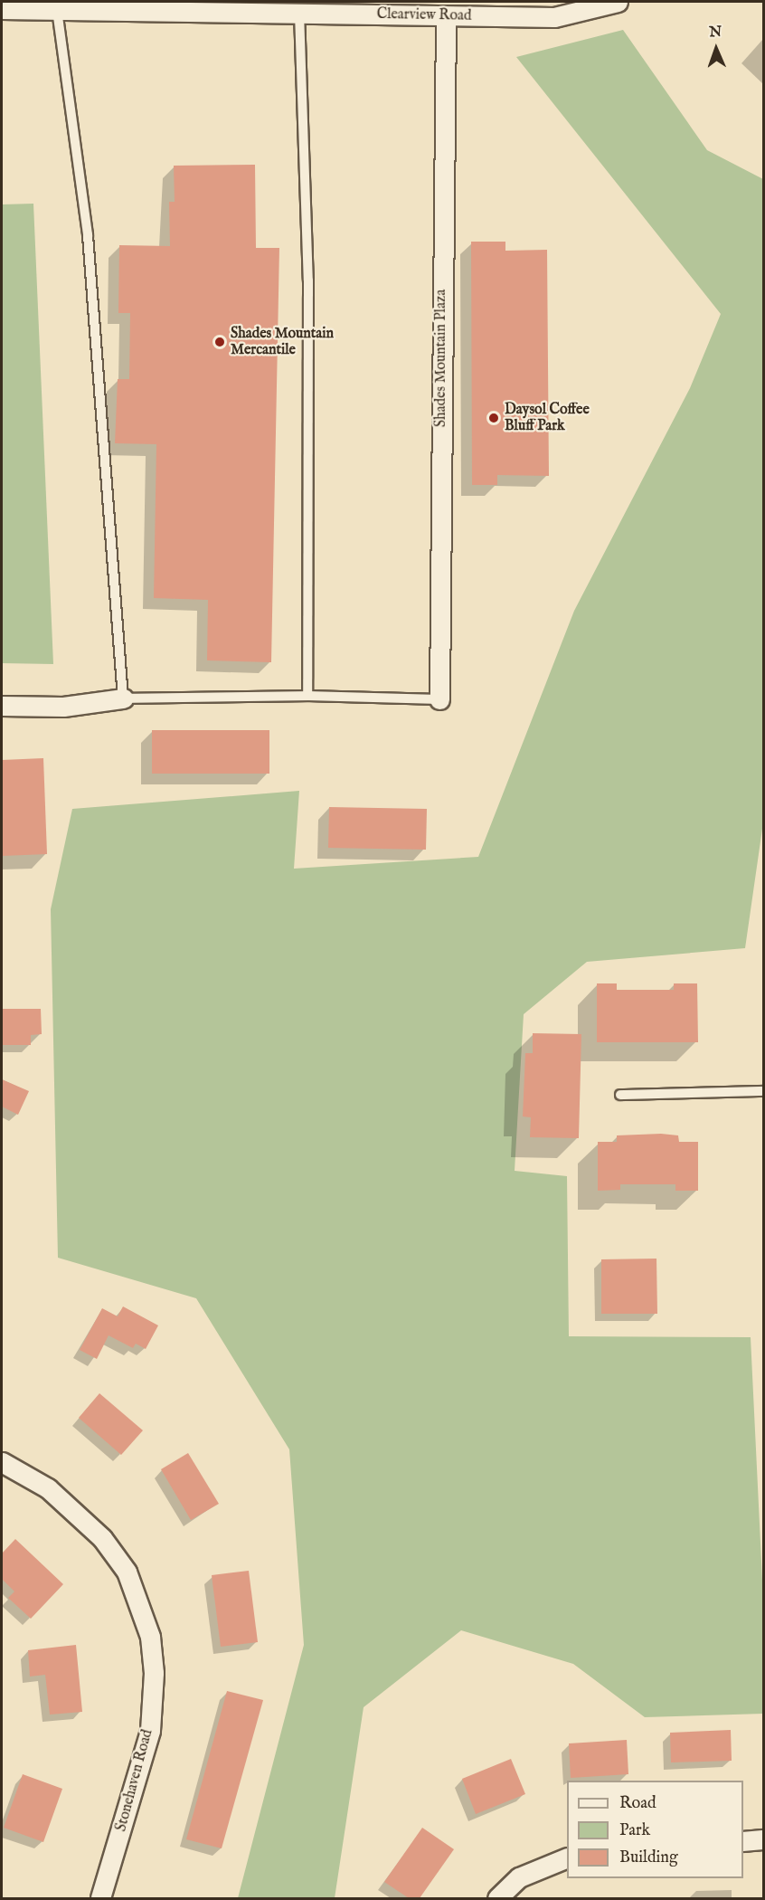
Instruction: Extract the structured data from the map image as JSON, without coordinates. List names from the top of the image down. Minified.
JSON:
{"streets":{"street":["Clearview Road","Shades Mountain Plaza","Stonehaven Road"]},"crossings":[["Clearview Road","Shades Mountain Plaza"]],"places":["Shades Mountain Mercantile","Daysol Coffee Bluff Park"],"legend":["Road","Park","Building"],"north":"top"}
